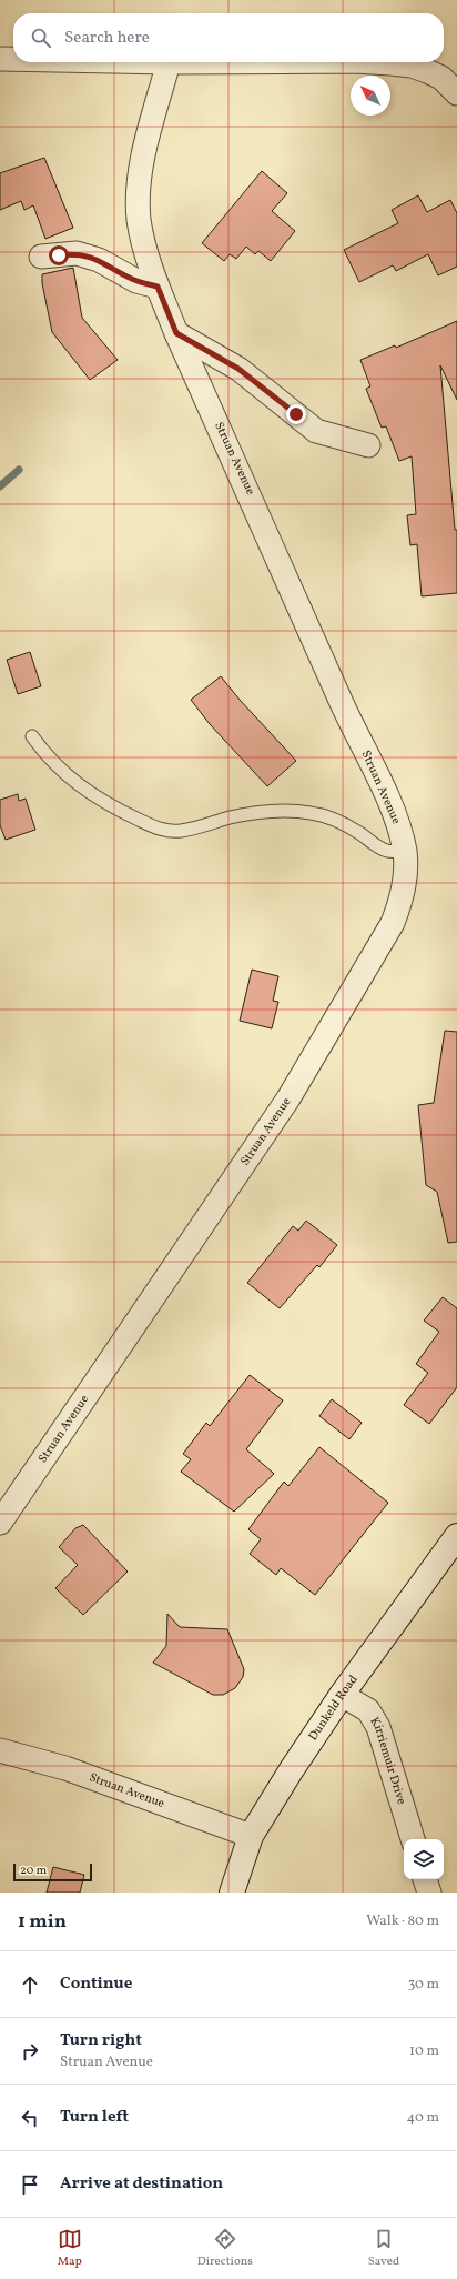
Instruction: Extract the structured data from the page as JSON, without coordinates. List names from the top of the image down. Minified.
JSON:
{"streets":{"main road":["Dunkeld Road"],"street":["Struan Avenue","Kirriemuir Drive"]},"crossings":[["Struan Avenue","Dunkeld Road"],["Dunkeld Road","Kirriemuir Drive"]],"scale_bar":"20 m","north":"top left","page":{"search":"Search here","scale":"20 m","heading":["1 min","Walk · 80 m"],"list":[["Continue","30 m"],["Turn right","Struan Avenue","10 m"],["Turn left","40 m"],"Arrive at destination"],"nav":["Map","Directions","Saved"]}}
